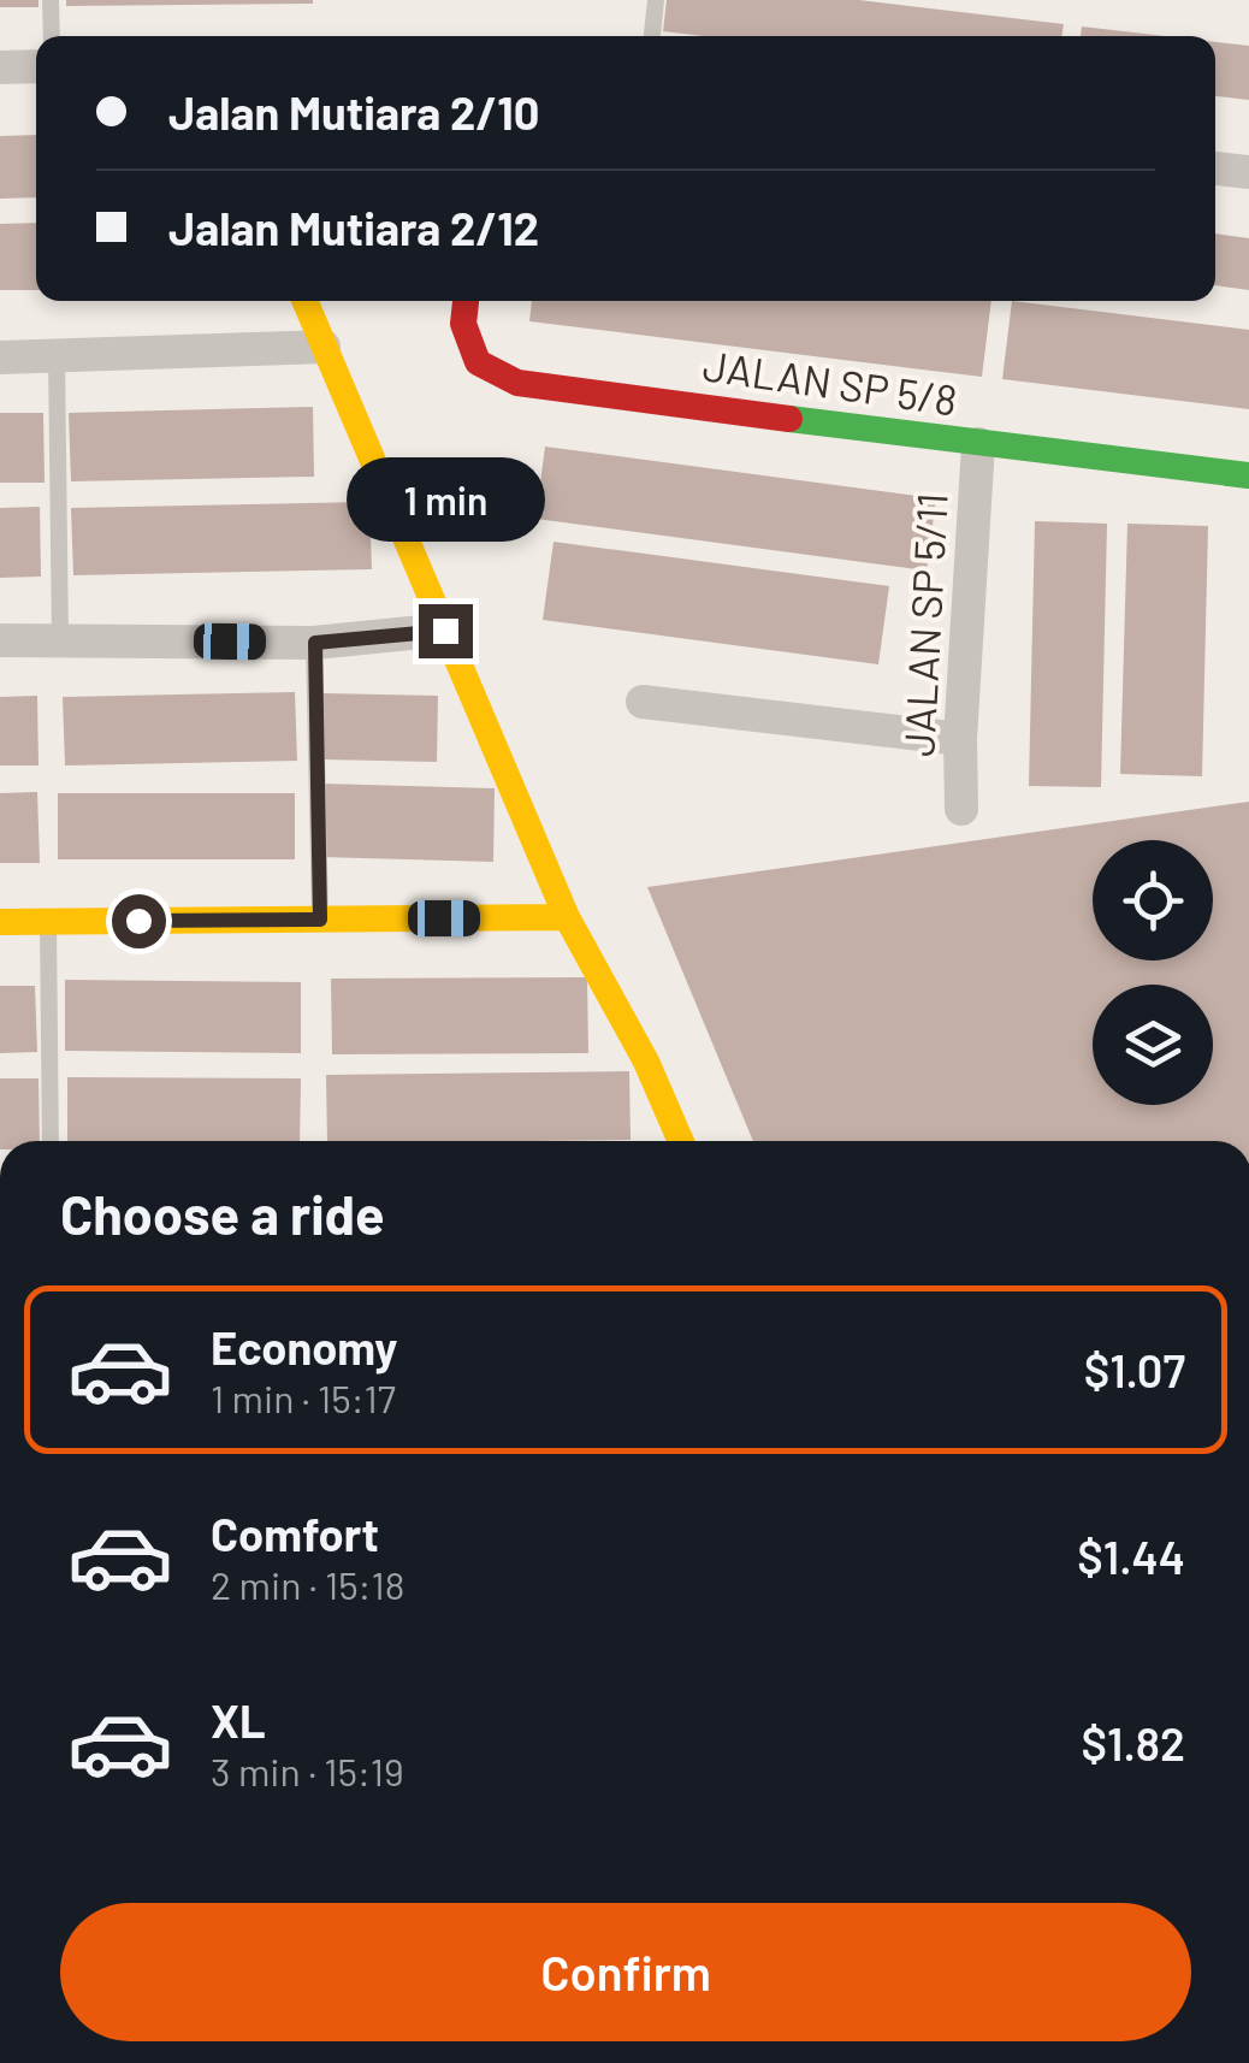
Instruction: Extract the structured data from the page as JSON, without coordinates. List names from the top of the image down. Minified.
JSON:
{"streets":{"street":["JALAN SP 5/8","JALAN SP 5/11"]},"crossings":[["JALAN SP 5/8","JALAN SP 5/11"]],"page":{"banner":["Jalan Mutiara 2/10","Jalan Mutiara 2/12"],"bubble":"1 min","heading":"Choose a ride","list":[{"name":"Economy","note":"1 min · 15:17","value":"$1.07"},{"name":"Comfort","note":"2 min · 15:18","value":"$1.44"},{"name":"XL","note":"3 min · 15:19","value":"$1.82"}],"buttons":"Confirm"}}
